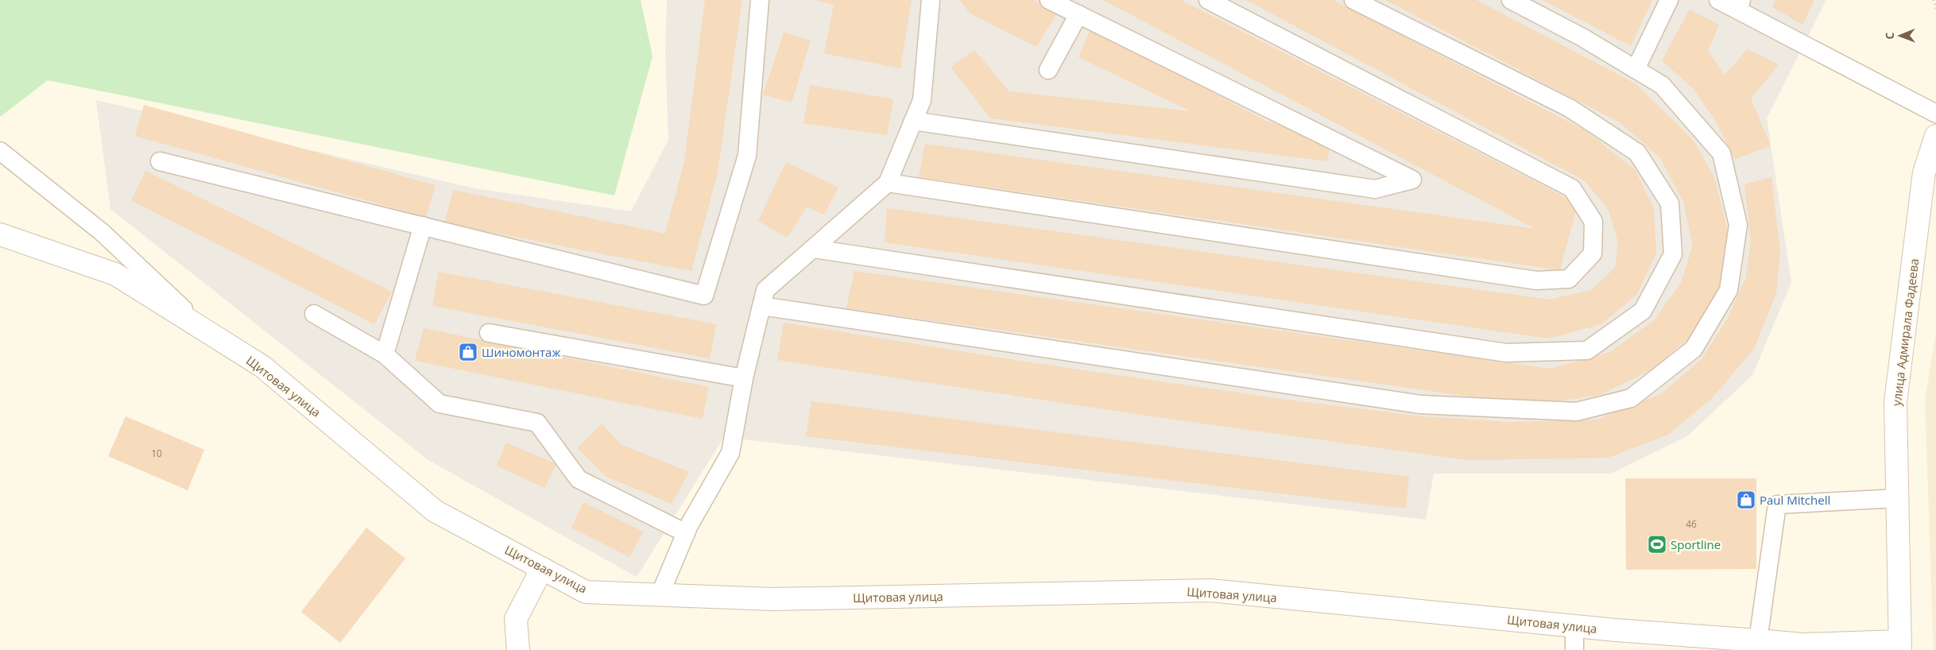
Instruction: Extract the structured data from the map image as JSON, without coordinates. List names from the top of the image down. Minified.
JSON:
{"streets":{"street":["улица Адмирала Фадеева","Щитовая улица"]},"crossings":[["улица Адмирала Фадеева","Щитовая улица"]],"places":{"shop":["Шиномонтаж","Paul Mitchell"],"sports":["Sportline"]},"house_numbers":["10","46"],"north":"left"}
